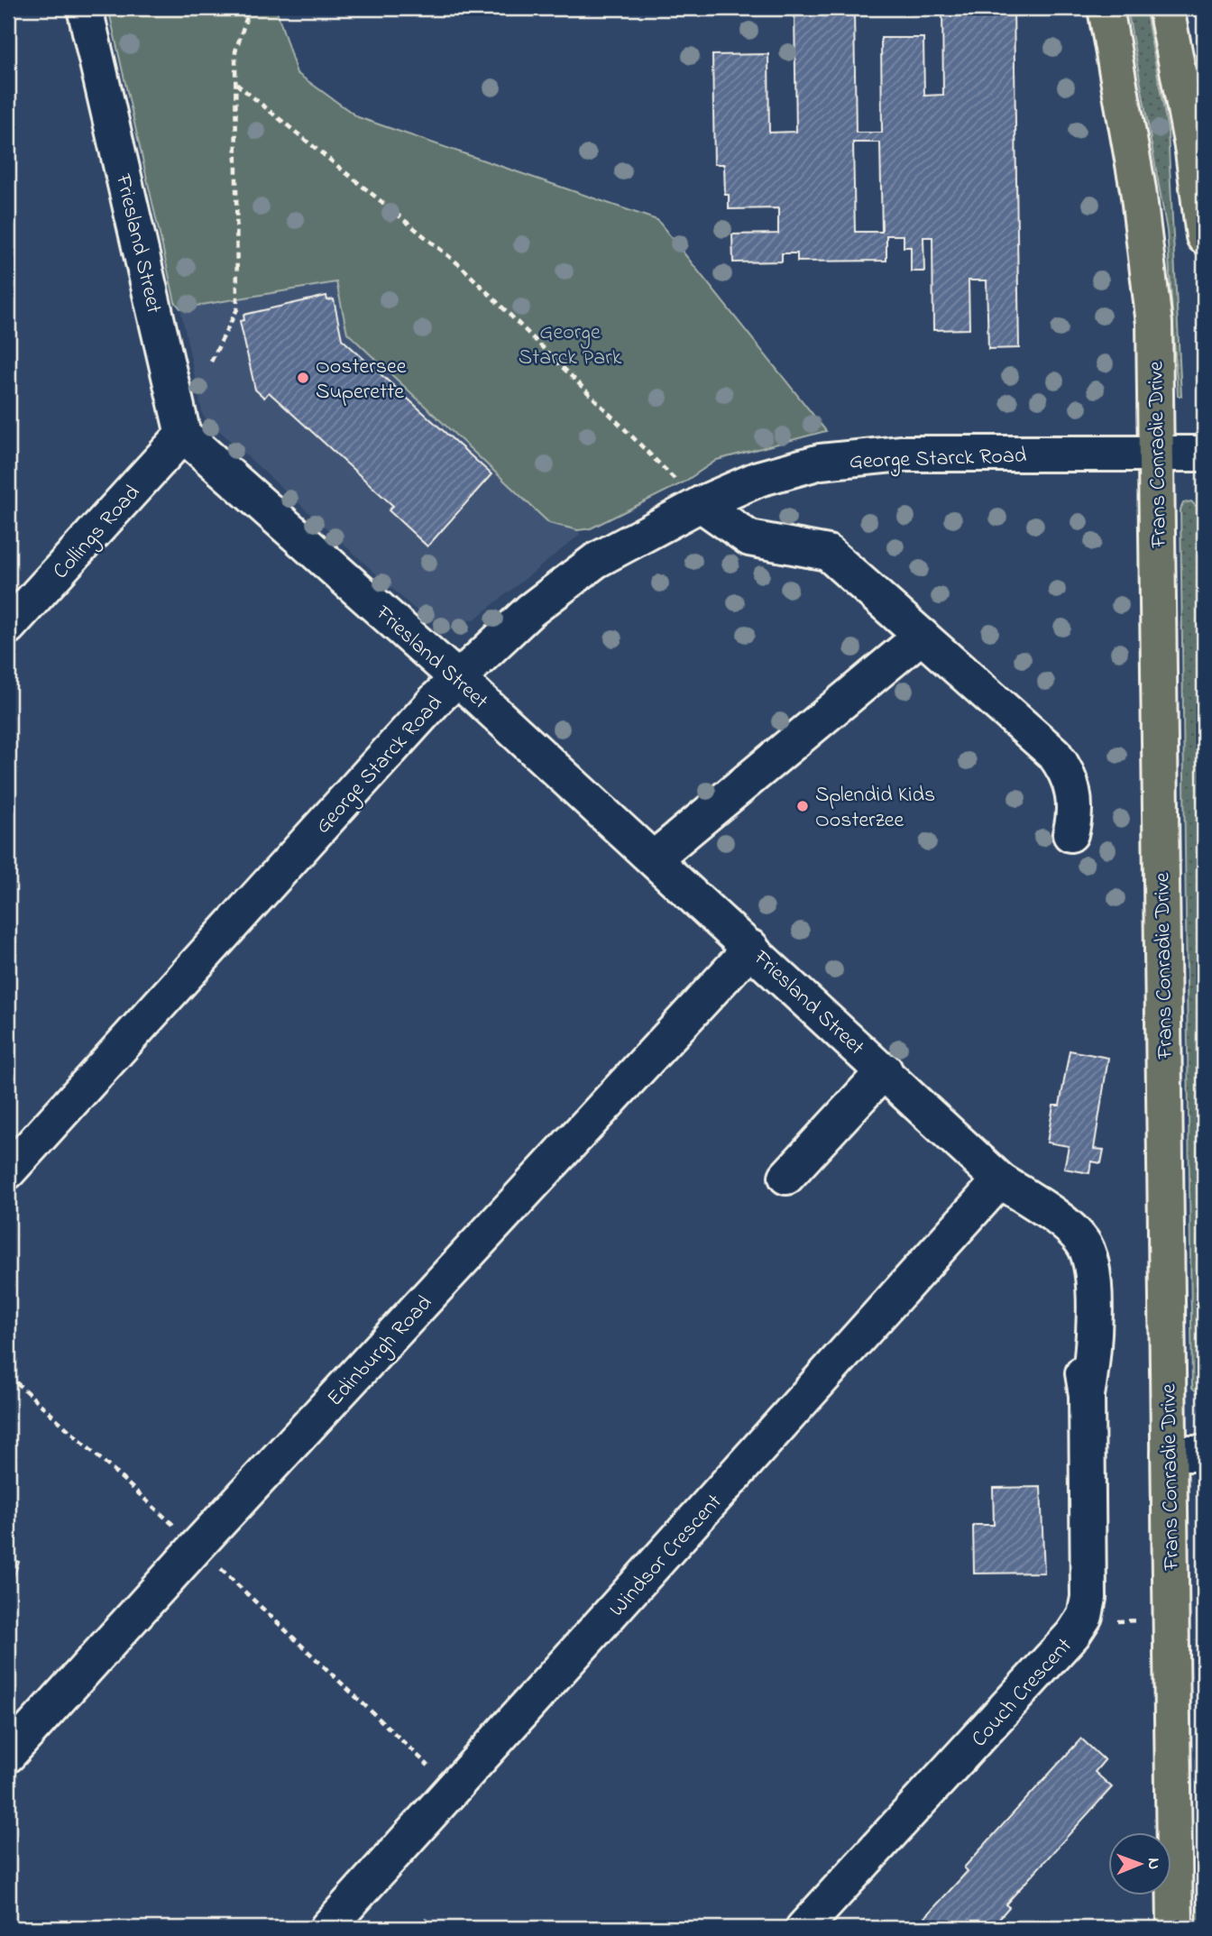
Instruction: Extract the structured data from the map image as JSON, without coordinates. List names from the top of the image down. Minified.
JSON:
{"streets":{"main road":["Frans Conradie Drive"],"street":["Friesland Street","George Starck Road","Collings Road","Edinburgh Road","Windsor Crescent","Couch Crescent"]},"crossings":[["Friesland Street","George Starck Road"],["Friesland Street","Collings Road"],["Friesland Street","Edinburgh Road"],["Friesland Street","Windsor Crescent"],["Friesland Street","Couch Crescent"],["Frans Conradie Drive","George Starck Road"],["Windsor Crescent","Couch Crescent"]],"parks":["George Starck Park"],"places":["Oostersee Superette","Splendid Kids Oosterzee"],"north":"right"}
